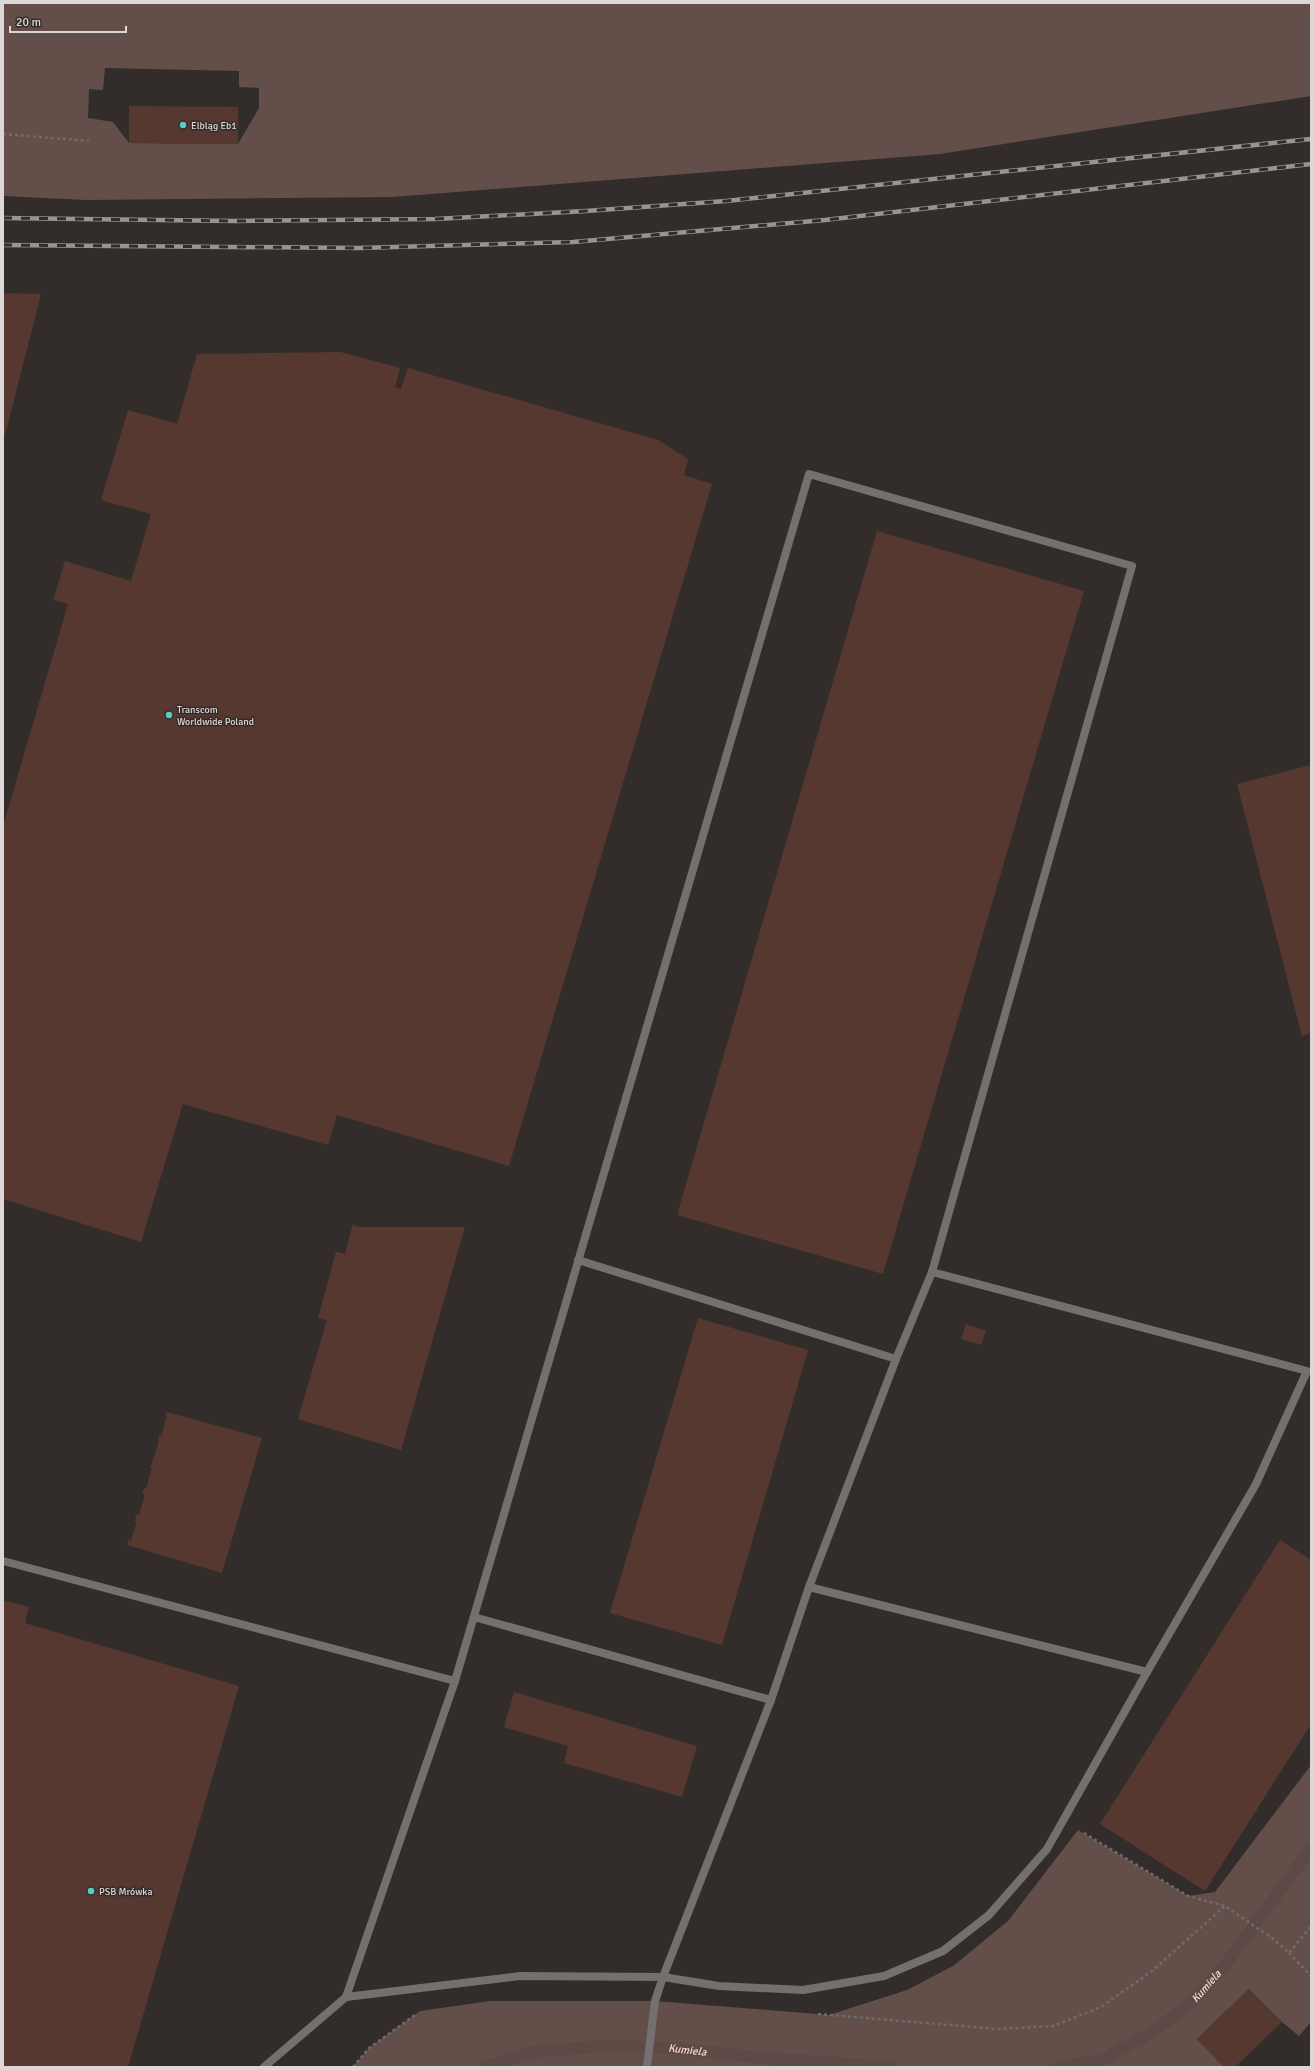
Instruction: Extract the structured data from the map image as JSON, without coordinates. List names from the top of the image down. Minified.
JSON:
{"water":["Kumiela"],"places":["Elbląg Eb1","Transcom Worldwide Poland","PSB Mrówka"],"scale_bar":"20 m"}
